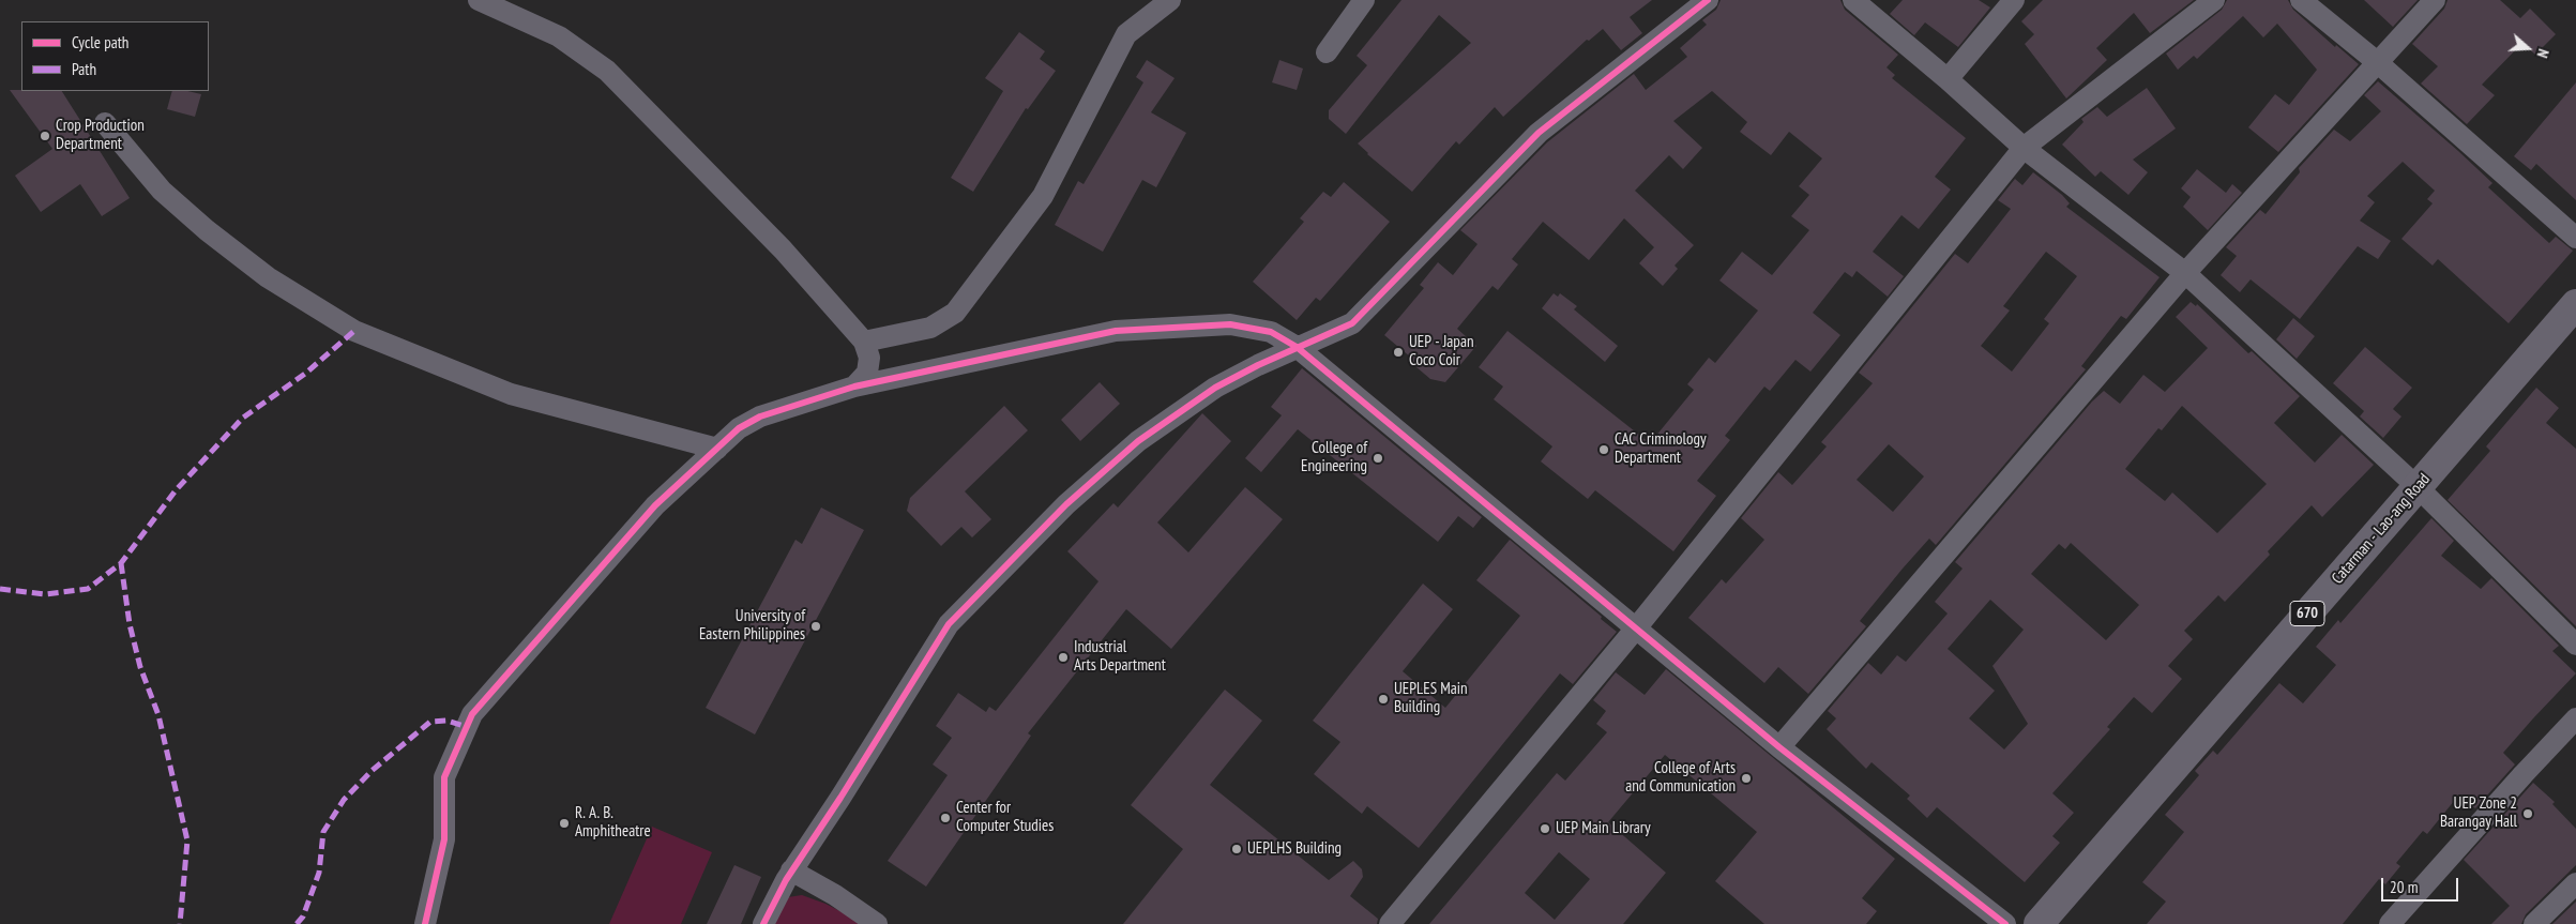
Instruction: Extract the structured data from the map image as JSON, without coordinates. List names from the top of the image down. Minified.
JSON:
{"streets":{"main road":["Catarman - Lao-ang Road","670"]},"places":["Crop Production Department","UEP - Japan Coco Coir","CAC Criminology Department","College of Engineering","University of Eastern Philippines","Industrial Arts Department","UEPLES Main Building","College of Arts and Communication","UEP Zone 2 Barangay Hall","Center for Computer Studies","R. A. B. Amphitheatre","UEP Main Library","UEPLHS Building"],"legend":["Cycle path","Path"],"scale_bar":"20 m","north":"right"}
